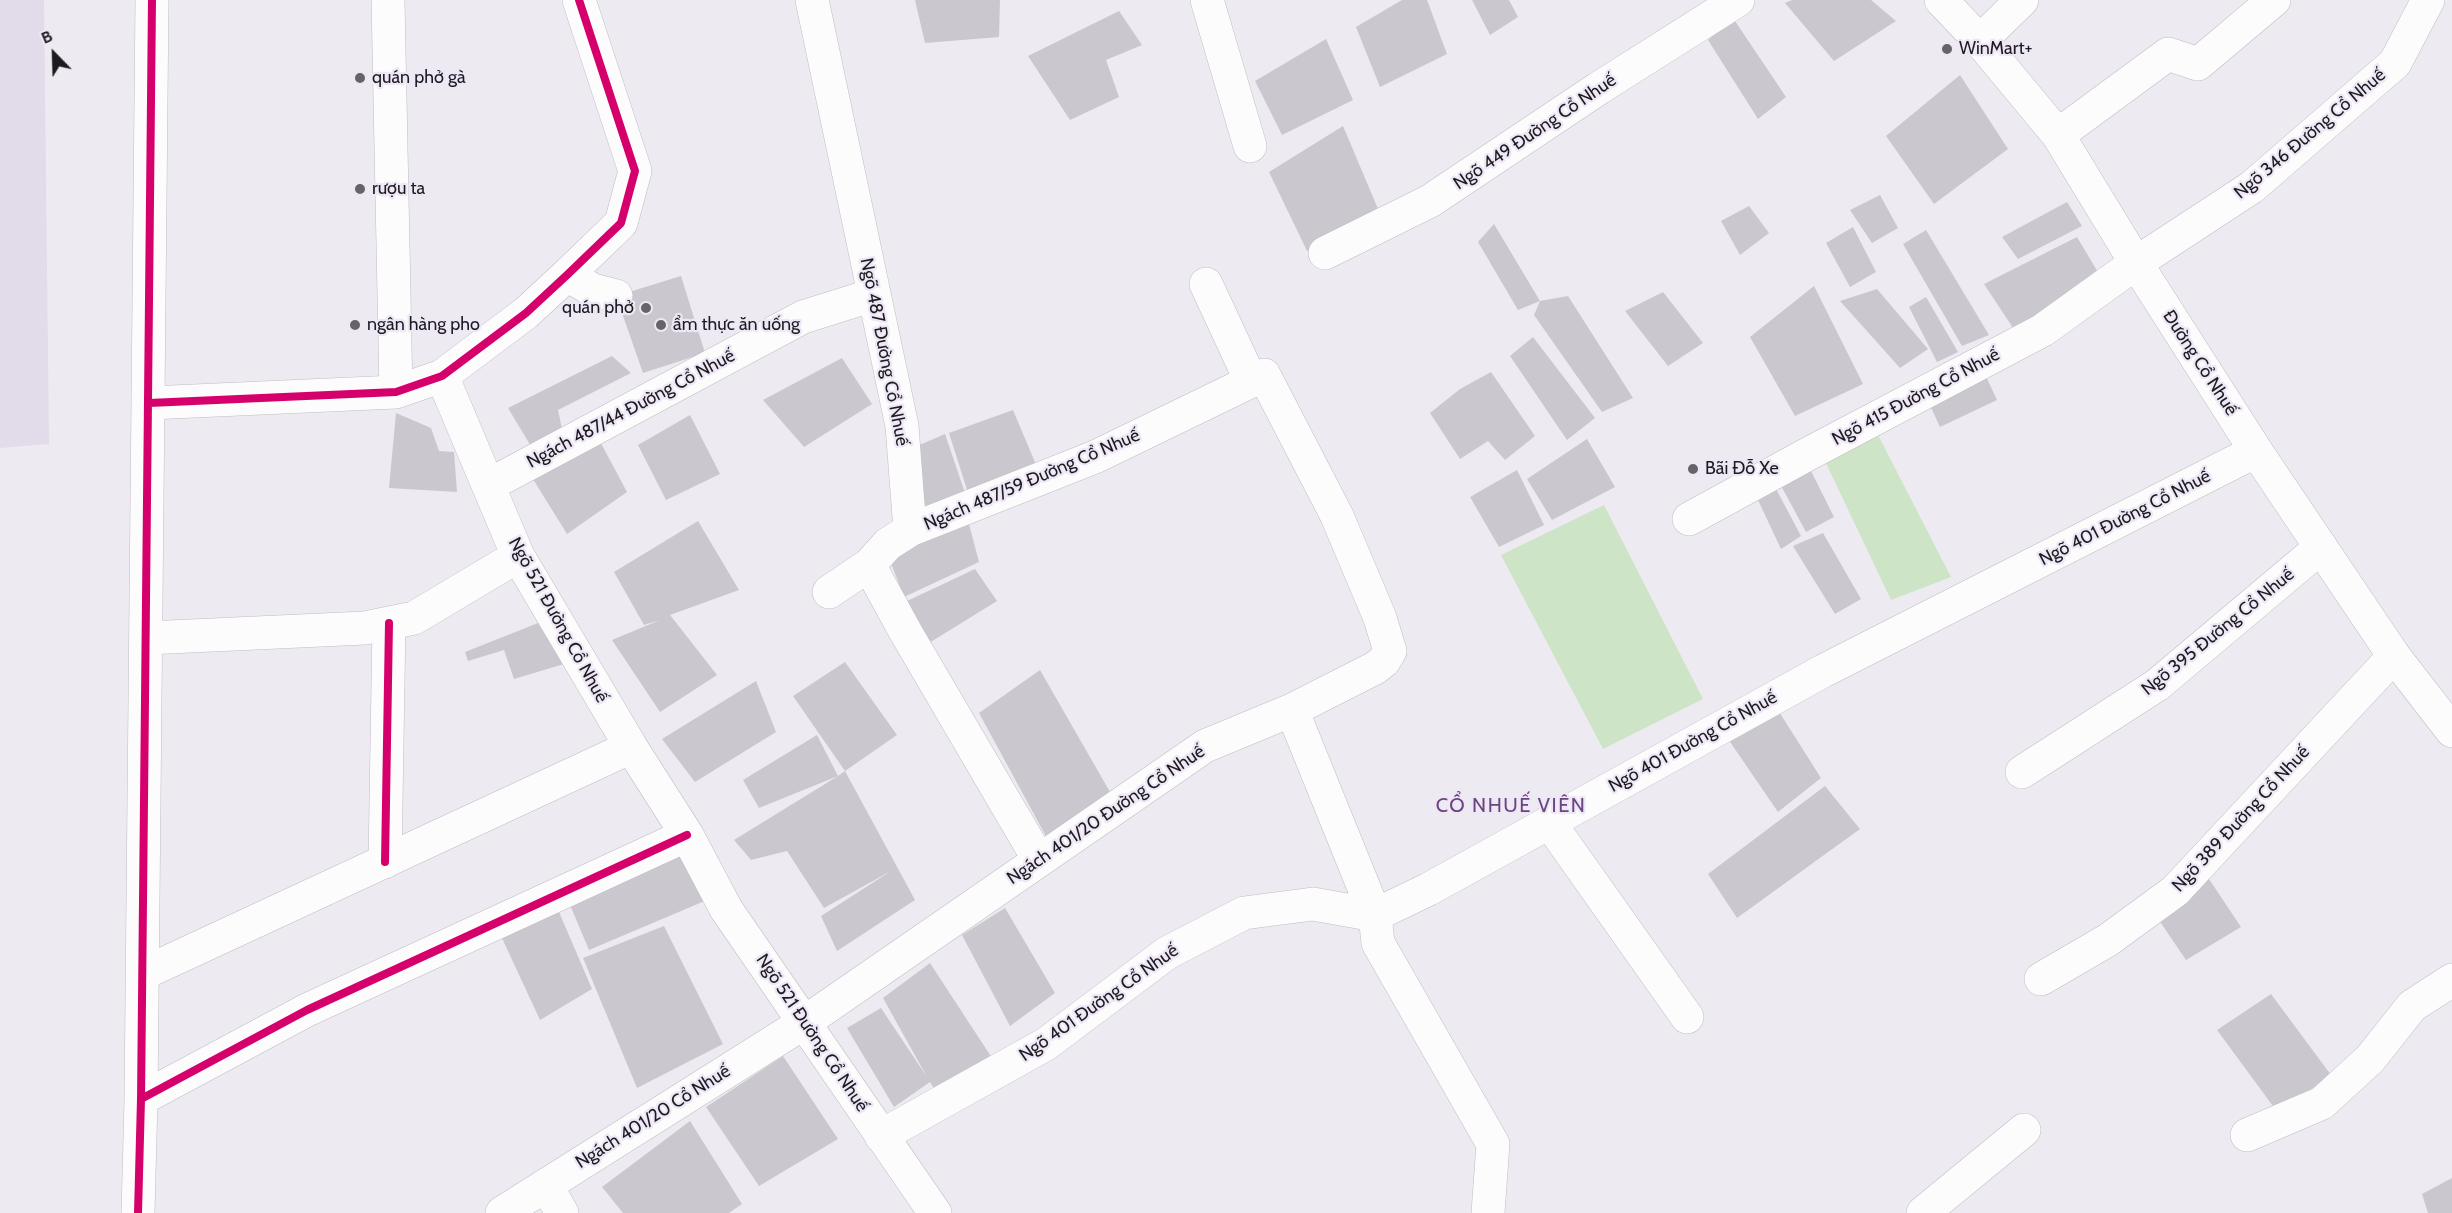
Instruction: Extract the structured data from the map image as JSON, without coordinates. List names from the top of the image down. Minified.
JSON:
{"streets":{"street":["Ngõ 449 Đường Cổ Nhuế","Ngõ 346 Đường Cổ Nhuế","Ngõ 487 Đường Cổ Nhuế","Đường Cổ Nhuế","Ngõ 415 Đường Cổ Nhuế","Ngách 487/44 Đường Cổ Nhuế","Ngách 487/59 Đường Cổ Nhuế","Ngõ 401 Đường Cổ Nhuế","Ngõ 521 Đường Cổ Nhuế","Ngõ 395 Đường Cổ Nhuế","Ngách 401/20 Đường Cổ Nhuế","Ngõ 389 Đường Cổ Nhuế","Ngách 401/20 Cổ Nhuế"]},"crossings":[["Ngõ 346 Đường Cổ Nhuế","Đường Cổ Nhuế"],["Ngõ 346 Đường Cổ Nhuế","Ngõ 415 Đường Cổ Nhuế"],["Ngõ 487 Đường Cổ Nhuế","Ngách 487/44 Đường Cổ Nhuế"],["Ngõ 487 Đường Cổ Nhuế","Ngách 487/59 Đường Cổ Nhuế"],["Đường Cổ Nhuế","Ngõ 415 Đường Cổ Nhuế"],["Đường Cổ Nhuế","Ngõ 401 Đường Cổ Nhuế"],["Đường Cổ Nhuế","Ngõ 395 Đường Cổ Nhuế"],["Đường Cổ Nhuế","Ngõ 389 Đường Cổ Nhuế"],["Ngách 487/44 Đường Cổ Nhuế","Ngõ 521 Đường Cổ Nhuế"],["Ngách 487/59 Đường Cổ Nhuế","Ngách 401/20 Đường Cổ Nhuế"],["Ngõ 401 Đường Cổ Nhuế","Ngõ 521 Đường Cổ Nhuế"],["Ngõ 521 Đường Cổ Nhuế","Ngách 401/20 Đường Cổ Nhuế"],["Ngõ 521 Đường Cổ Nhuế","Ngách 401/20 Cổ Nhuế"],["Ngách 401/20 Đường Cổ Nhuế","Ngách 401/20 Cổ Nhuế"]],"districts":["CỔ NHUẾ VIÊN"],"places":["WinMart+","quán phở gà","rượu ta","quán phở","ngân hàng pho","ẩm thực ăn uống","Bãi Đỗ Xe"],"north":"top left"}
